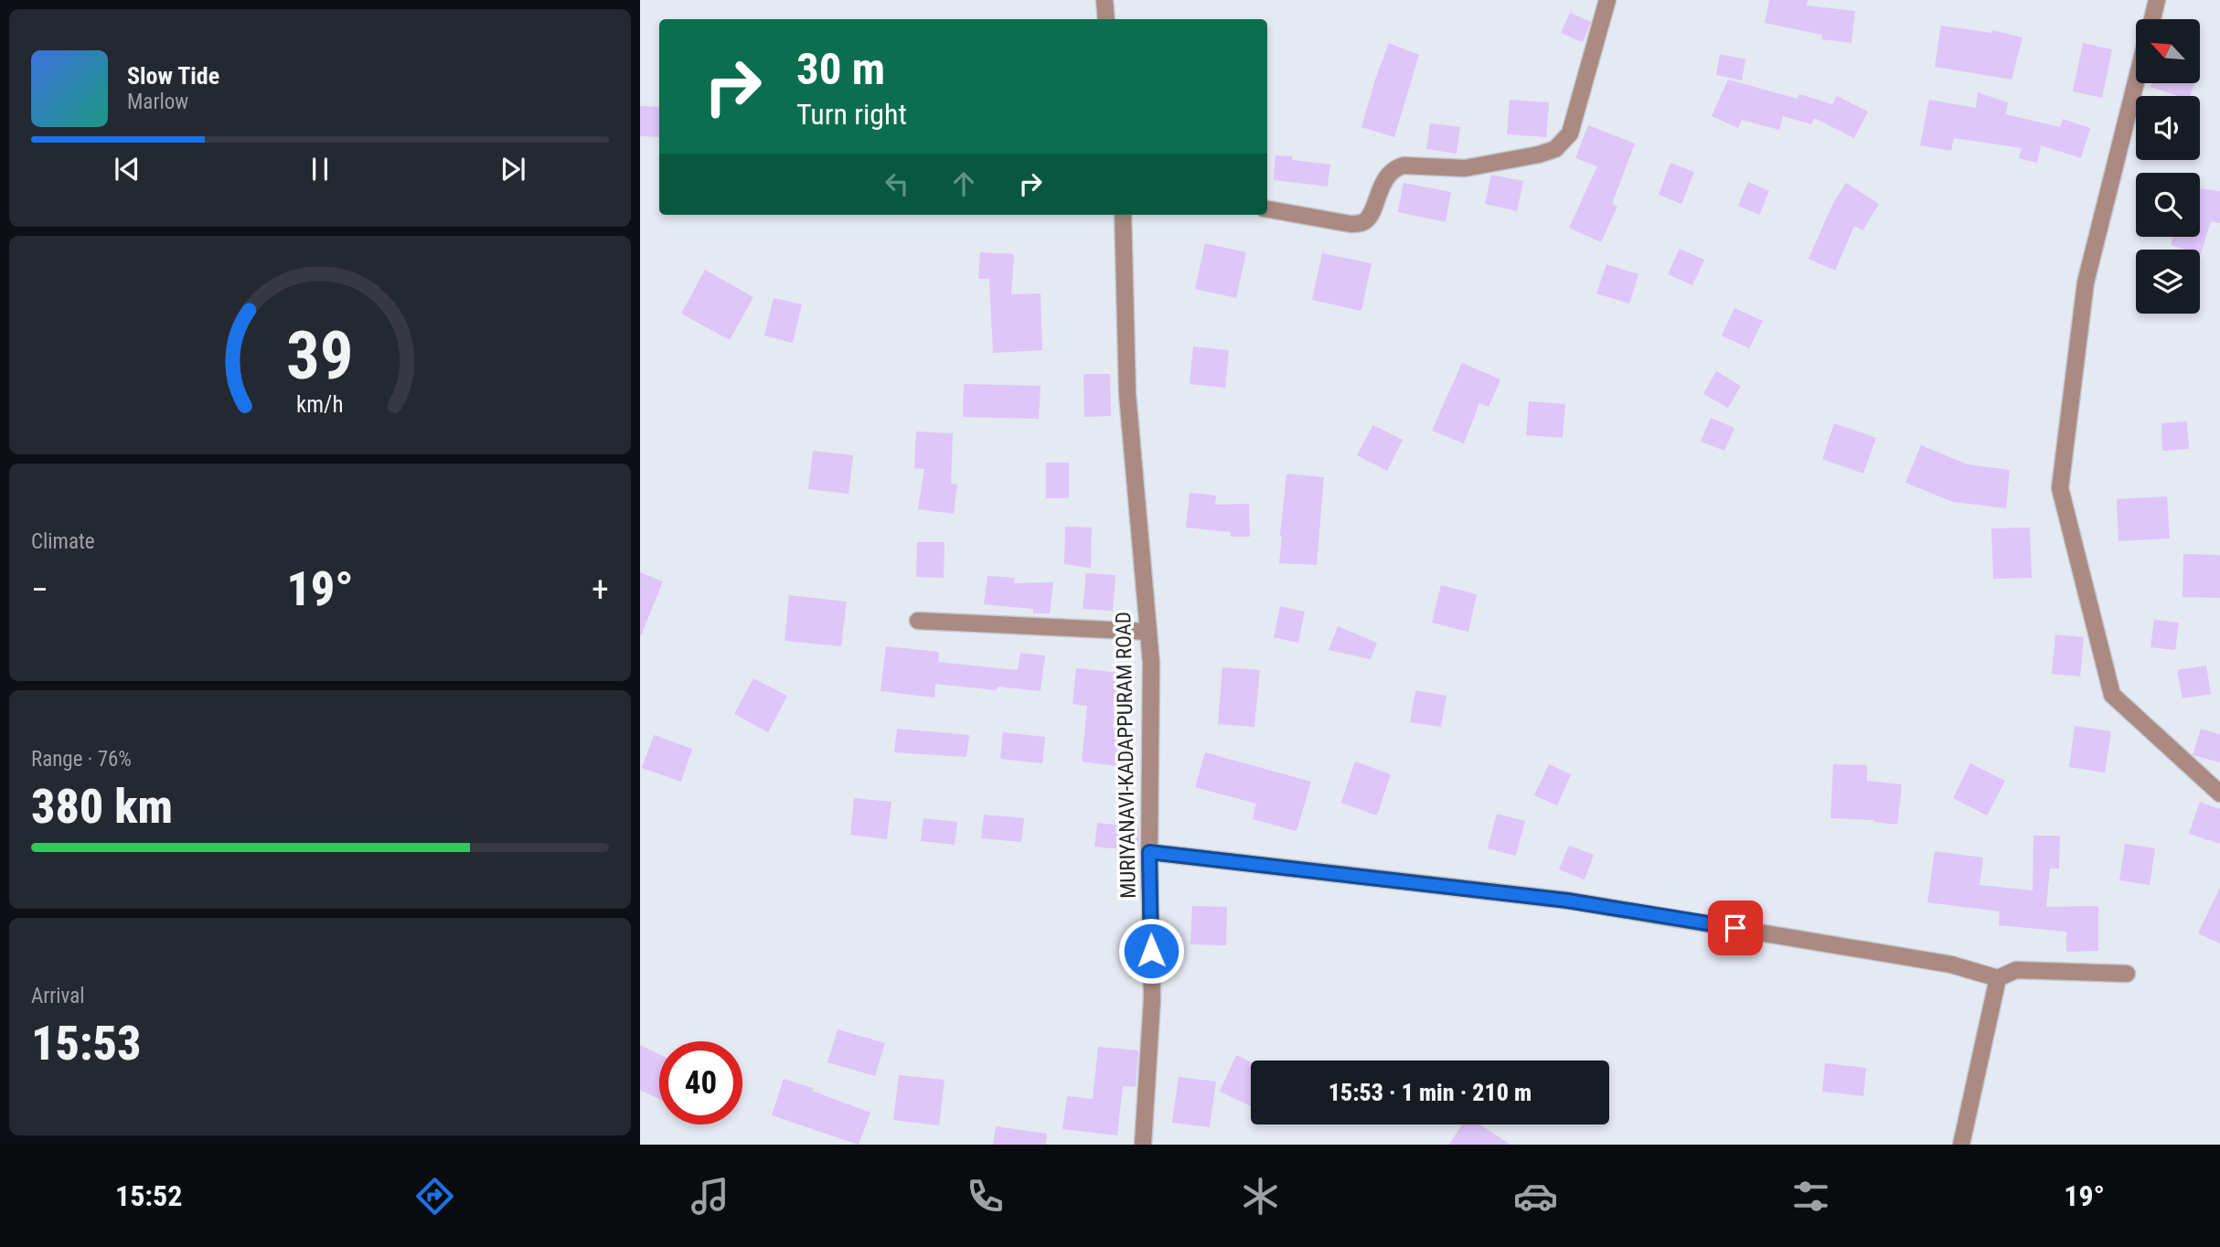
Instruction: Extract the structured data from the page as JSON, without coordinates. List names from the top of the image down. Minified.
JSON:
{"streets":{"street":["MURIYANAVI-KADAPPURAM ROAD"]},"north":"top left","page":{"turn":["30 m","Turn right"],"song":["Slow Tide","Marlow"],"tile":["Climate",["Range · 76%","380 km"],["Arrival","15:53"]],"heat":["−","19°","+"],"limit":"40","trip":"15:53 · 1 min · 210 m","tabs":["15:52","19°"],"gauge":["39","km/h"]}}
